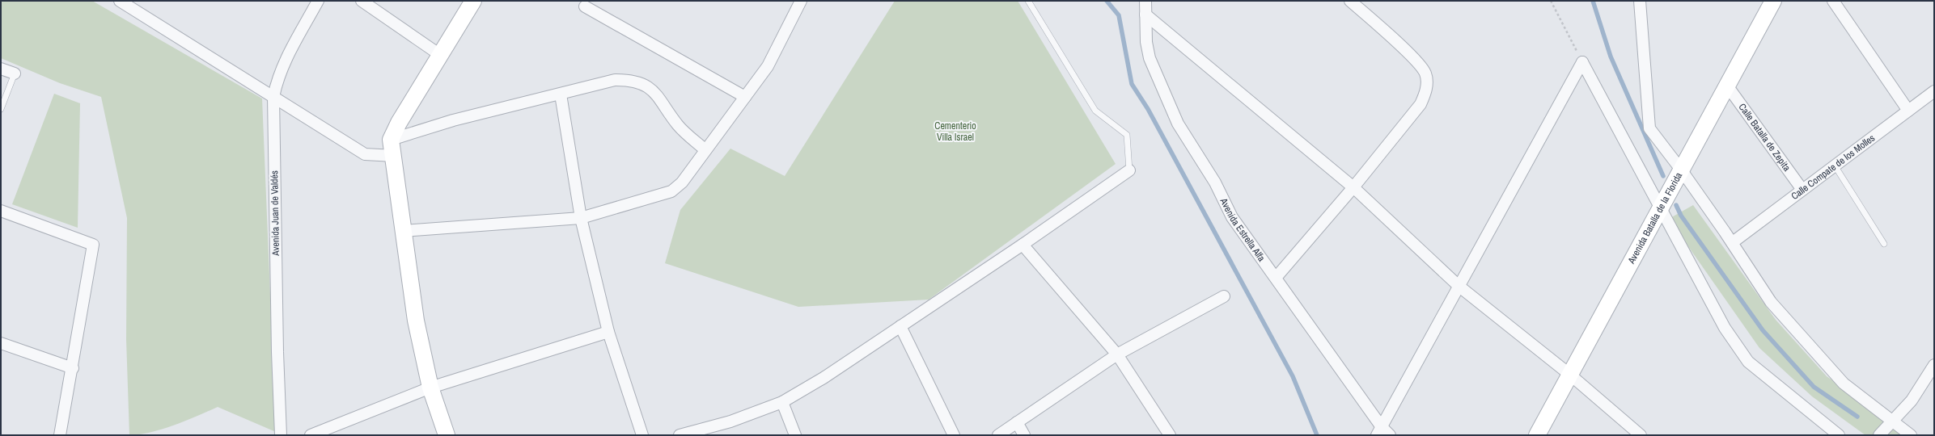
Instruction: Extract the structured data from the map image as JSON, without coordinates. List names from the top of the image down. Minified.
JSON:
{"streets":{"street":["Calle Batalla de Zepita","Calle Compate de los Molles","Avenida Juan de Valdés","Avenida Batalla de la Florida","Avenida Estrella Alfa"]},"crossings":[["Calle Batalla de Zepita","Calle Compate de los Molles"],["Calle Batalla de Zepita","Avenida Batalla de la Florida"]],"parks":["Cementerio Villa Israel"]}
